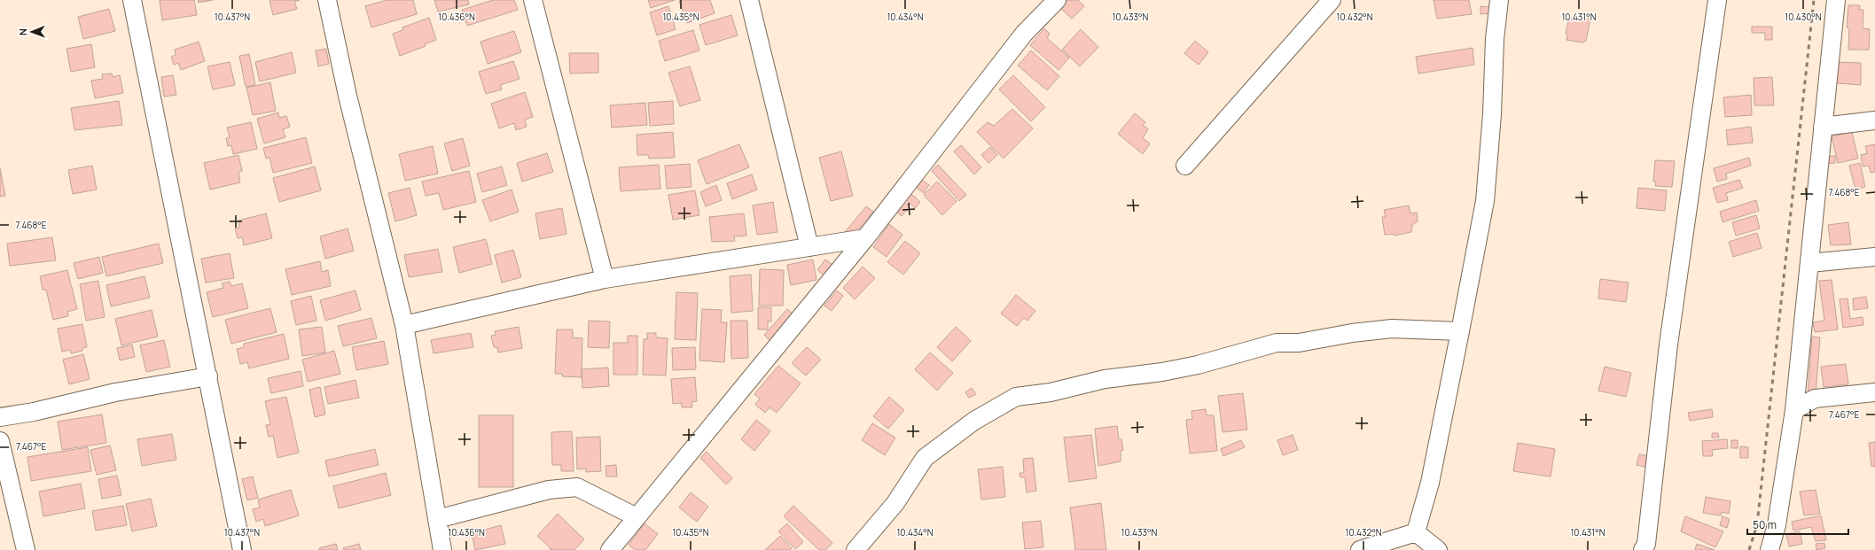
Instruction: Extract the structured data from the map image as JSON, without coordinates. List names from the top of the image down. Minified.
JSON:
{"scale_bar":"50 m","north":"left","coordinates":["10.437°N","10.436°N","10.435°N","10.434°N","10.433°N","10.432°N","10.431°N","10.430°N","7.468°E","7.467°E"]}
